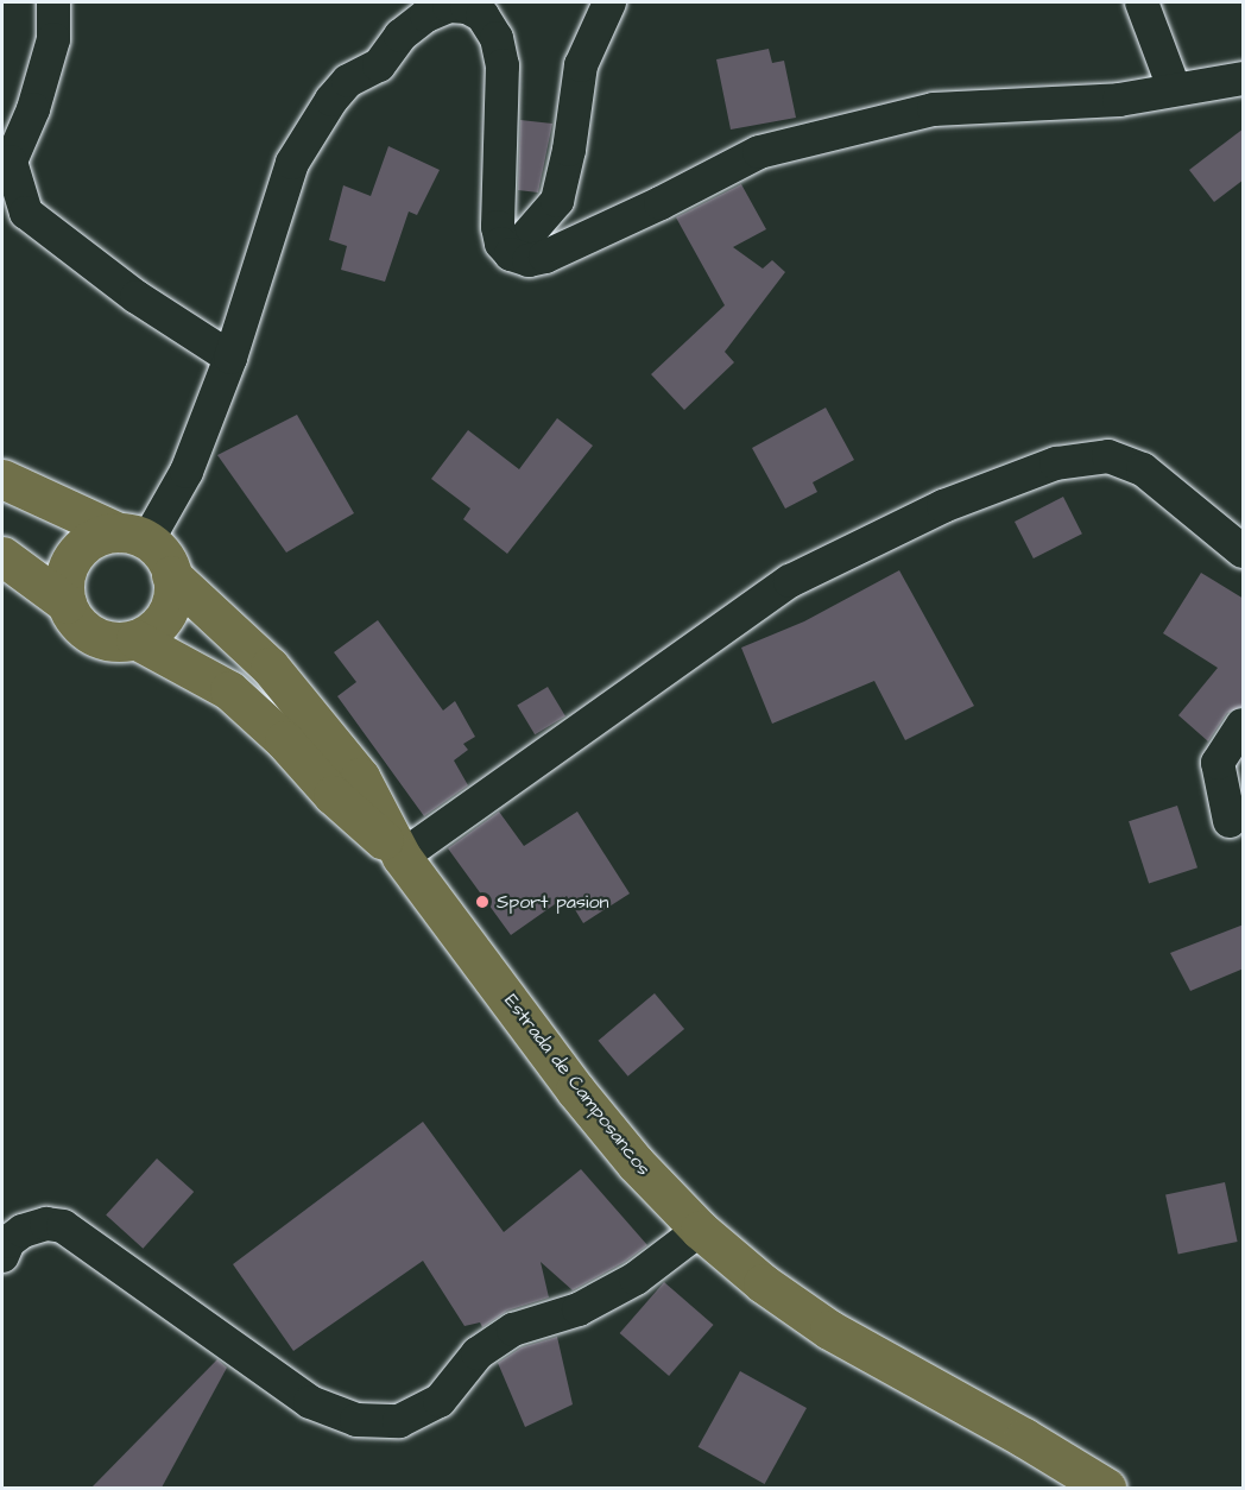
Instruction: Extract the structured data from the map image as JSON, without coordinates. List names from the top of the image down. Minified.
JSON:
{"streets":{"main road":["Estrada de Camposancos"]},"places":["Sport pasion"]}
